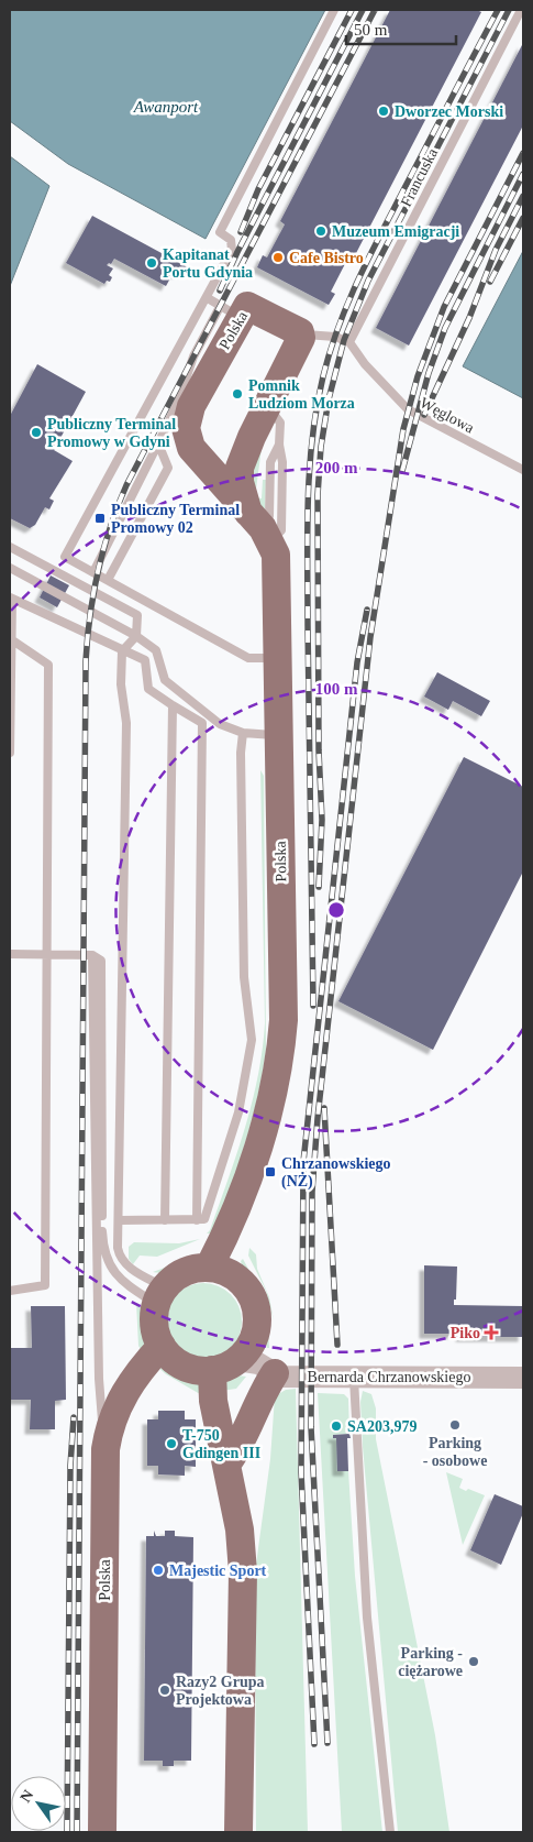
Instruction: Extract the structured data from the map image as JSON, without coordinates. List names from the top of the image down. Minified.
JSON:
{"streets":{"highway":["Polska"],"street":["Bernarda Chrzanowskiego"],"lane":["Francuska","Węglowa"]},"crossings":[["Francuska","Węglowa"],["Polska","Bernarda Chrzanowskiego"]],"water":["Awanport"],"places":{"other":["Dworzec Morski","Muzeum Emigracji","Cafe Bistro","Kapitanat Portu Gdynia","Pomnik Ludziom Morza","Publiczny Terminal Promowy w Gdyni","Parking - osobowe","SA203,979","T-750 Gdingen III","Majestic Sport","Parking - ciężarowe","Razy2 Grupa Projektowa"],"transit":["Publiczny Terminal Promowy 02","Chrzanowskiego (NŻ)"],"health":["Piko"]},"scale_bar":"50 m","north":"top left","rings":["200 m","100 m"]}
